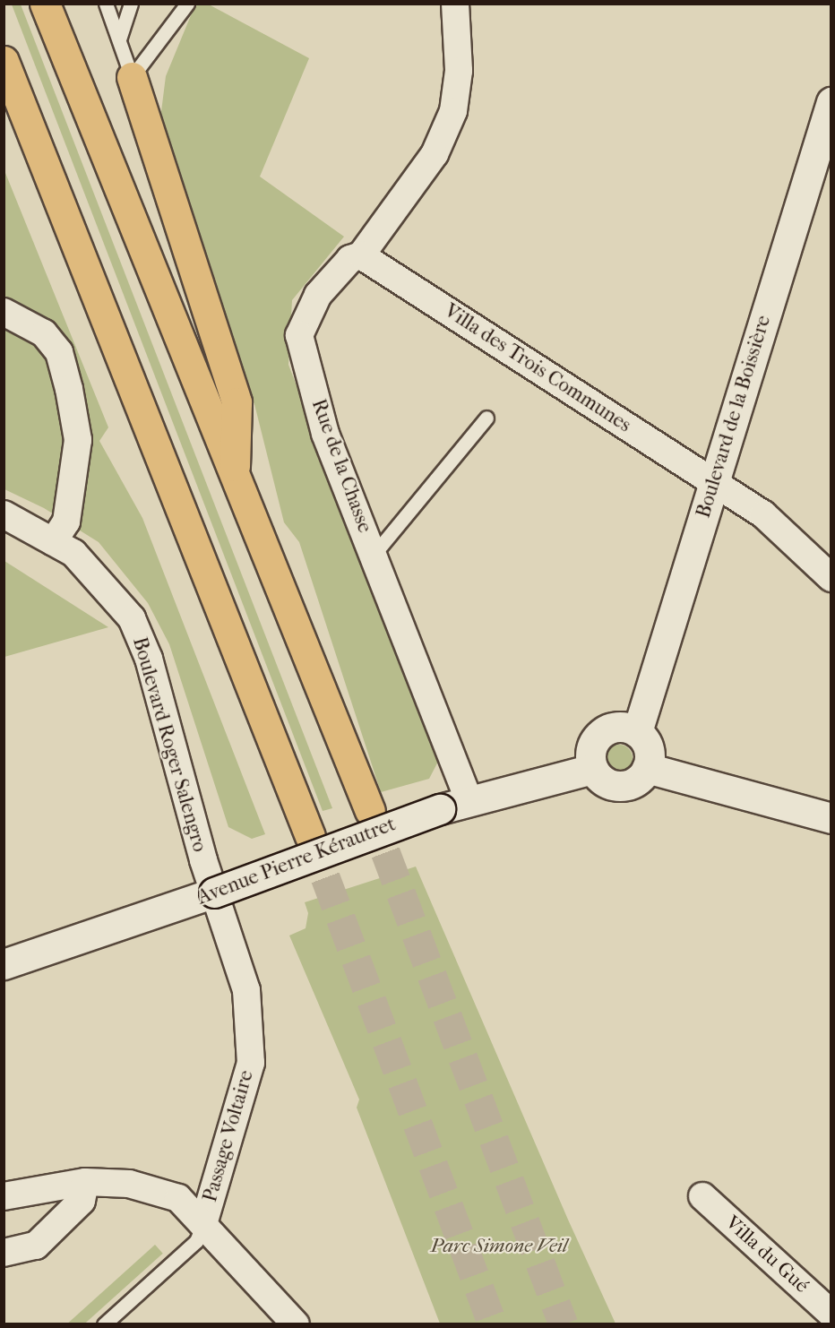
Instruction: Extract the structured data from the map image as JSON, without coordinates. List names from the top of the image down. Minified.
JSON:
{"streets":{"main road":["Boulevard de la Boissière","Avenue Pierre Kérautret"],"street":["Villa des Trois Communes","Rue de la Chasse","Boulevard Roger Salengro","Passage Voltaire","Villa du Gué"]},"crossings":[["Villa des Trois Communes","Boulevard de la Boissière"],["Villa des Trois Communes","Rue de la Chasse"],["Boulevard de la Boissière","Avenue Pierre Kérautret"],["Rue de la Chasse","Avenue Pierre Kérautret"],["Boulevard Roger Salengro","Avenue Pierre Kérautret"],["Boulevard Roger Salengro","Passage Voltaire"],["Avenue Pierre Kérautret","Passage Voltaire"]],"parks":["Parc Simone Veil"]}
